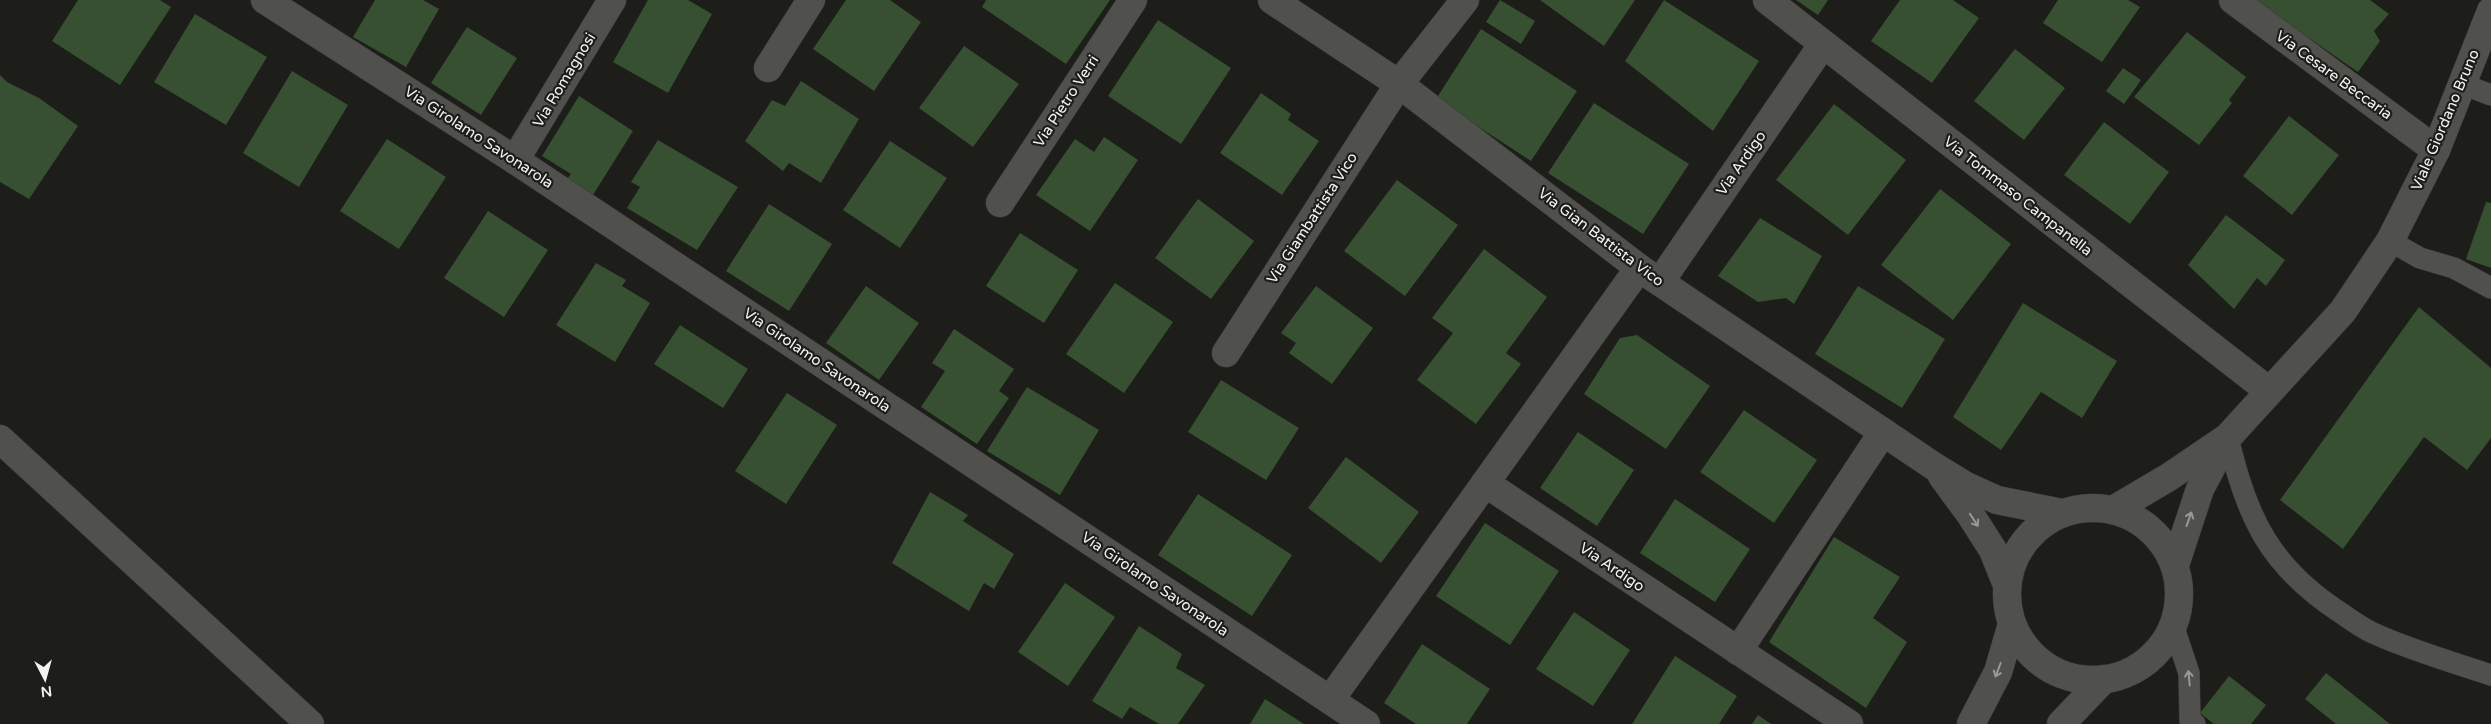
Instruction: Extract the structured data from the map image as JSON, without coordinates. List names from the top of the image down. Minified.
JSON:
{"streets":{"street":["Via Cesare Beccaria","Via Romagnosi","Via Pietro Verri","Viale Giordano Bruno","Via Girolamo Savonarola","Via Ardigo","Via Tommaso Campanella","Via Giambattista Vico","Via Gian Battista Vico"]},"crossings":[["Via Cesare Beccaria","Viale Giordano Bruno"],["Via Romagnosi","Via Girolamo Savonarola"],["Viale Giordano Bruno","Via Tommaso Campanella"],["Viale Giordano Bruno","Via Gian Battista Vico"],["Via Girolamo Savonarola","Via Ardigo"],["Via Ardigo","Via Tommaso Campanella"],["Via Ardigo","Via Gian Battista Vico"],["Via Giambattista Vico","Via Gian Battista Vico"]],"north":"bottom"}
